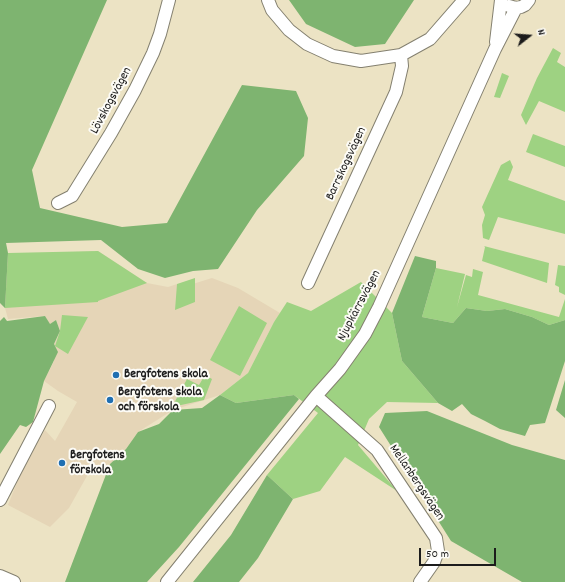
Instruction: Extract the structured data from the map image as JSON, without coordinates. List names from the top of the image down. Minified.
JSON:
{"streets":{"street":["Lövskogsvägen","Barrskogsvägen","Njupkärrsvägen","Mellanbergsvägen"]},"crossings":[["Njupkärrsvägen","Mellanbergsvägen"]],"places":["Bergfotens skola","Bergfotens skola och förskola","Bergfotens förskola"],"scale_bar":"50 m","north":"right"}
